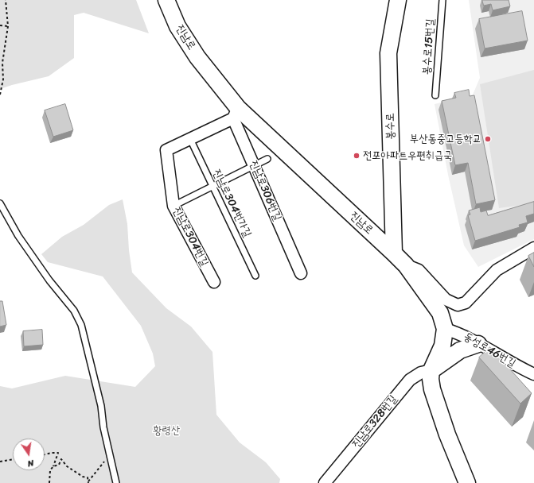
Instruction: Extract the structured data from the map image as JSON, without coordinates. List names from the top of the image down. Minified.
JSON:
{"streets":{"street":["진남로","봉수로","진남로306번길","진남로304번길","동성로46번길","진남로328번길"],"lane":["봉수로15번길","진남로304번가길"]},"crossings":[["진남로","봉수로"],["진남로","진남로306번길"],["진남로","진남로304번길"],["진남로","동성로46번길"],["진남로","진남로328번길"],["진남로306번길","진남로304번길"],["진남로304번가길","진남로304번길"]],"parks":["황령산"],"places":["부산동중고등학교","전포아파트우편취급국"],"north":"bottom"}
